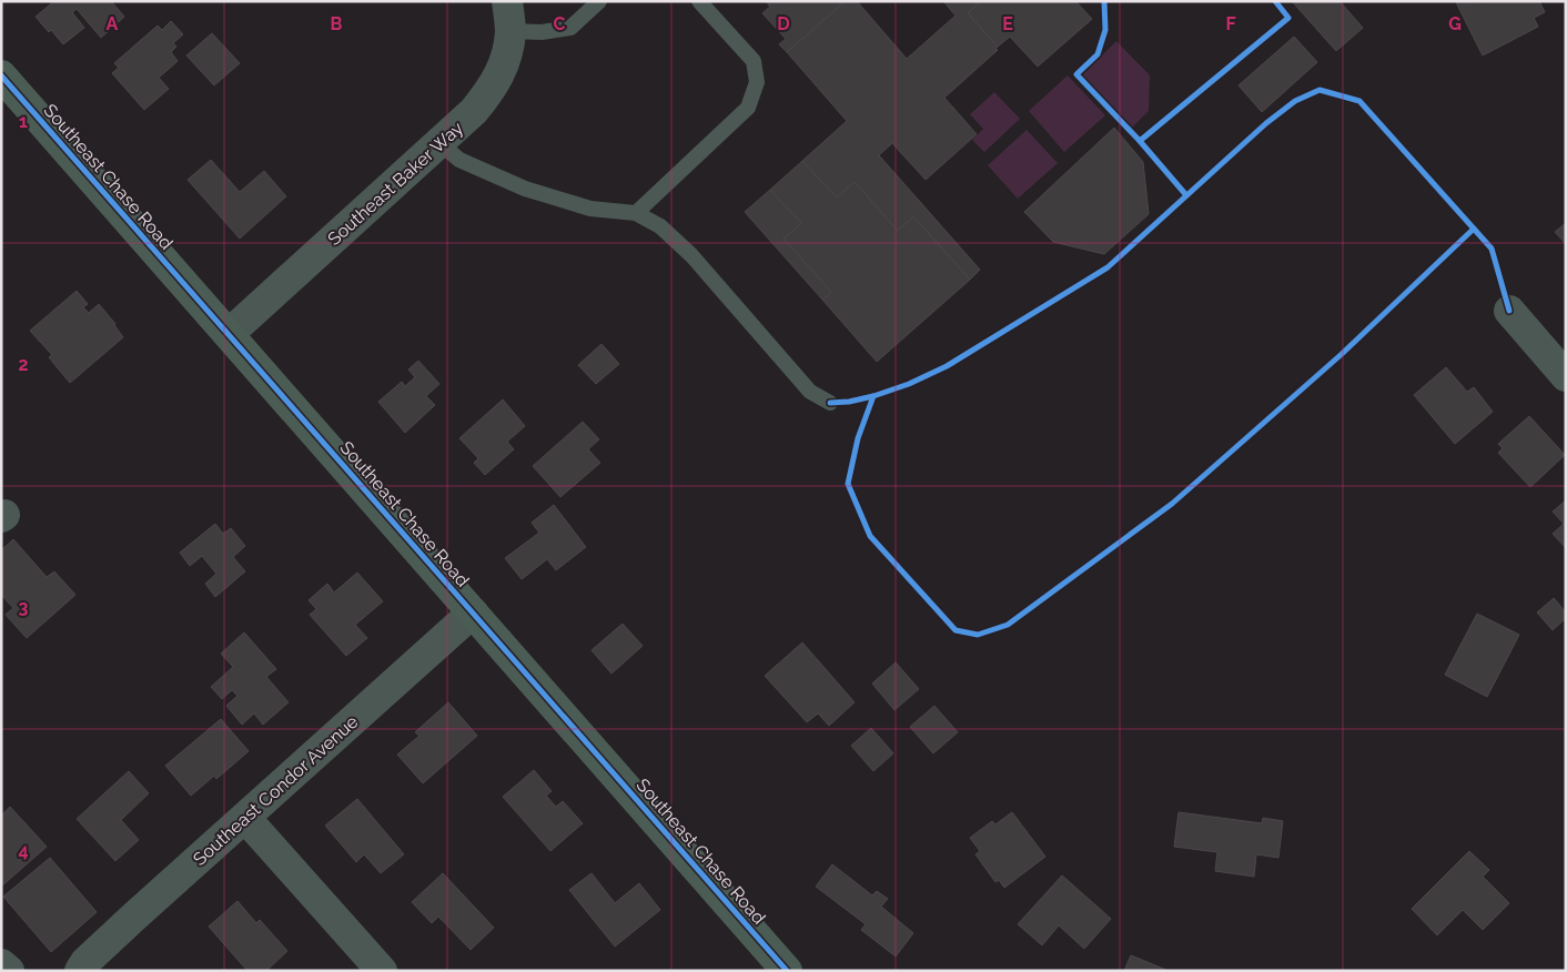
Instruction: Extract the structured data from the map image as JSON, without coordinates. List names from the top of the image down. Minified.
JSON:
{"streets":{"street":["Southeast Chase Road","Southeast Baker Way","Southeast Condor Avenue"]},"crossings":[["Southeast Chase Road","Southeast Baker Way"],["Southeast Chase Road","Southeast Condor Avenue"]],"grid":{"columns":["A","B","C","D","E","F","G"],"rows":["1","2","3","4"]}}
